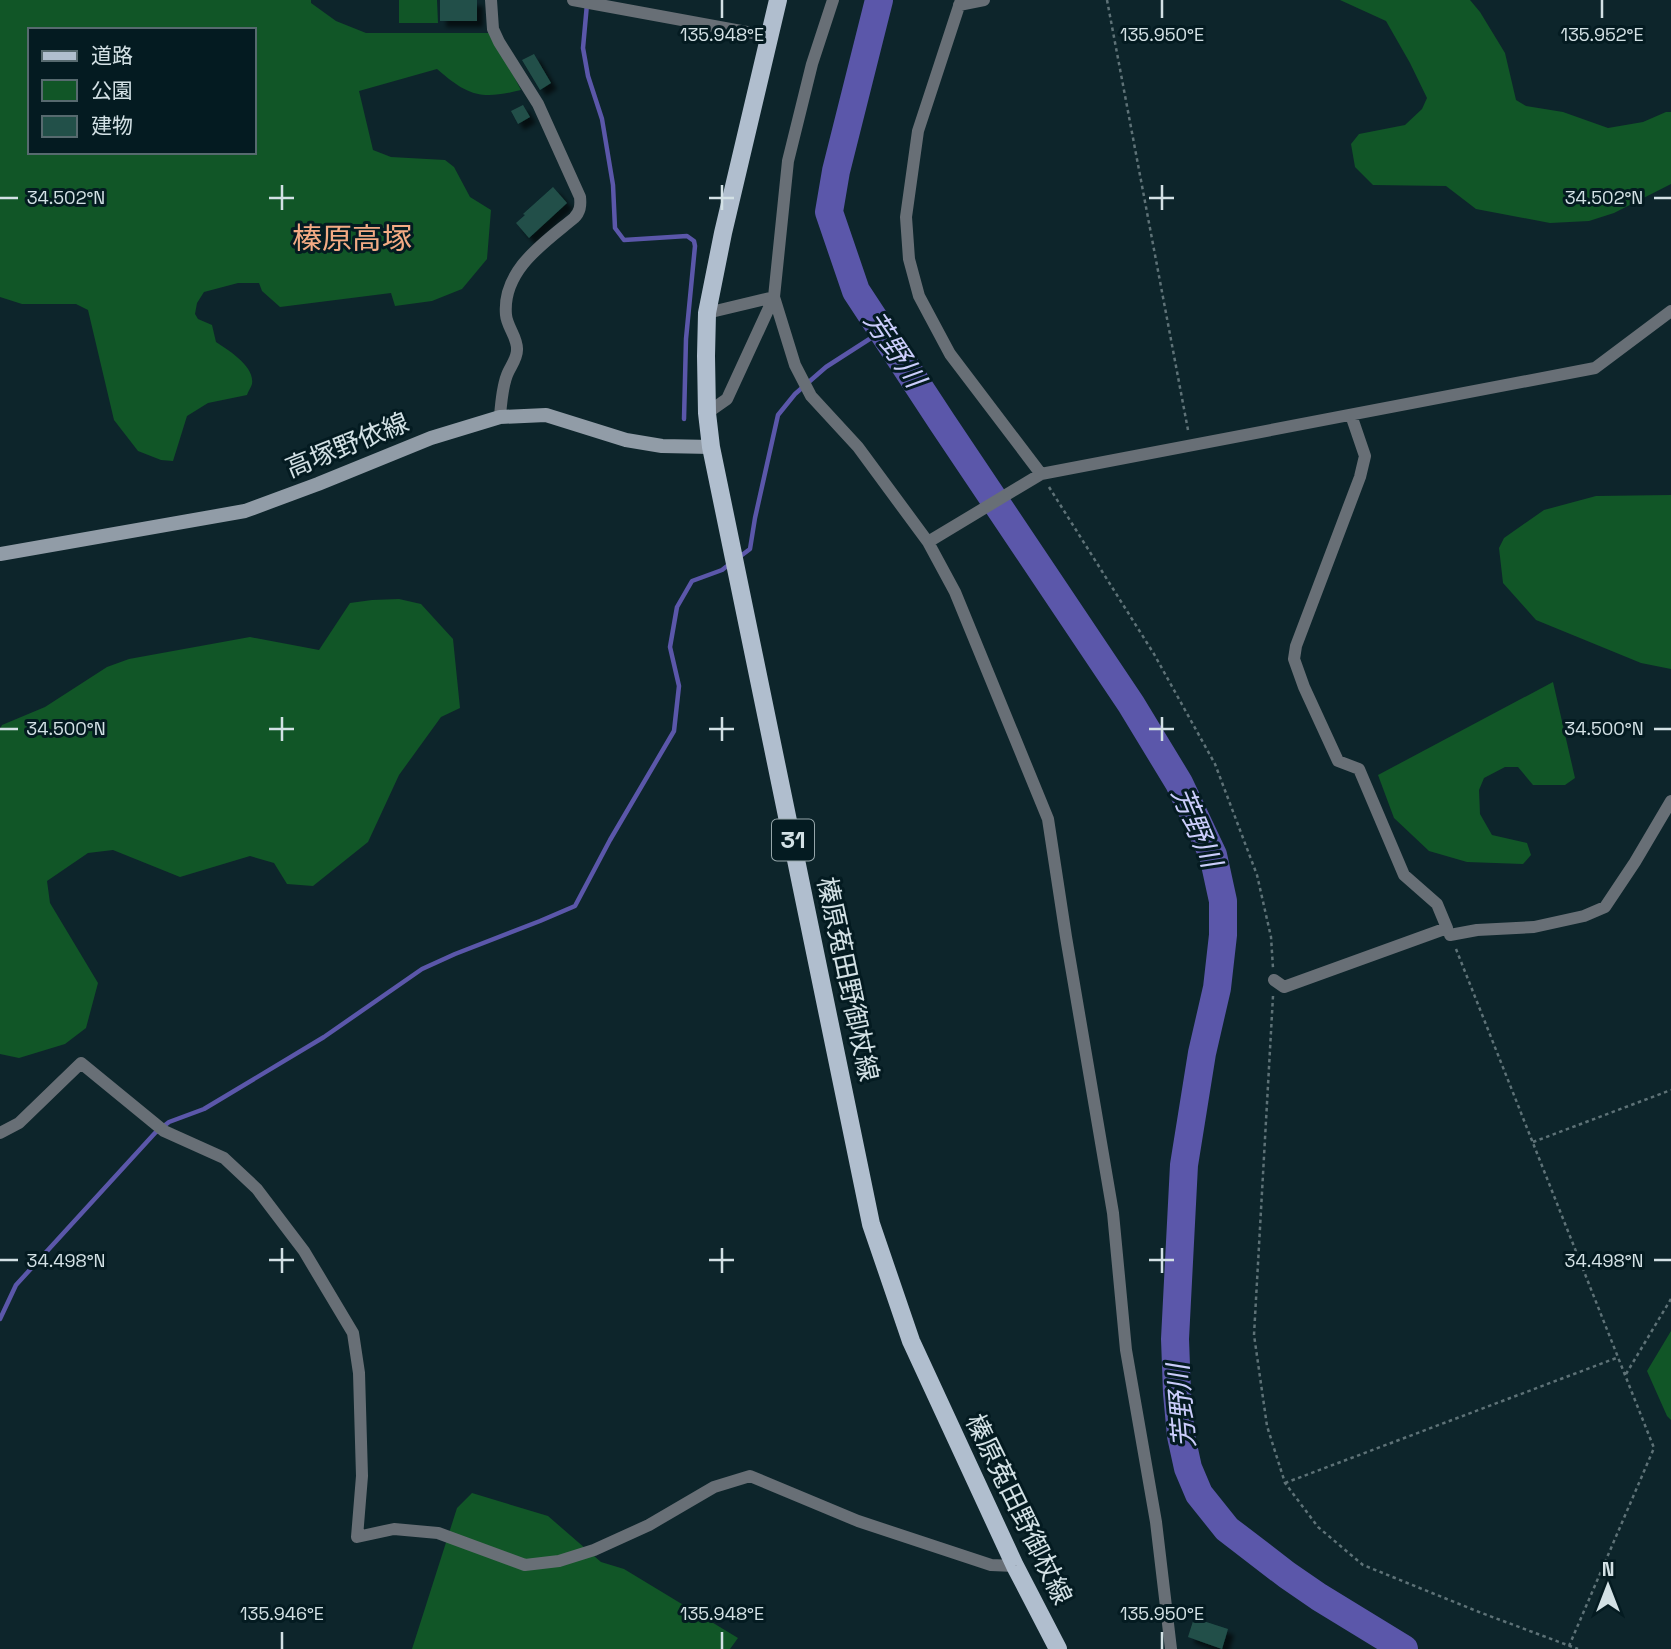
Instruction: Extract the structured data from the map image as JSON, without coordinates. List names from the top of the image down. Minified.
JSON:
{"streets":{"main road":["高塚野依線","31","榛原菟田野御杖線"]},"crossings":[["高塚野依線","榛原菟田野御杖線"]],"districts":["榛原高塚"],"water":["芳野川"],"legend":["道路","公園","建物"],"north":"top","coordinates":["135.948°E","135.950°E","135.952°E","34.502°N","34.500°N","34.498°N","135.946°E"]}
